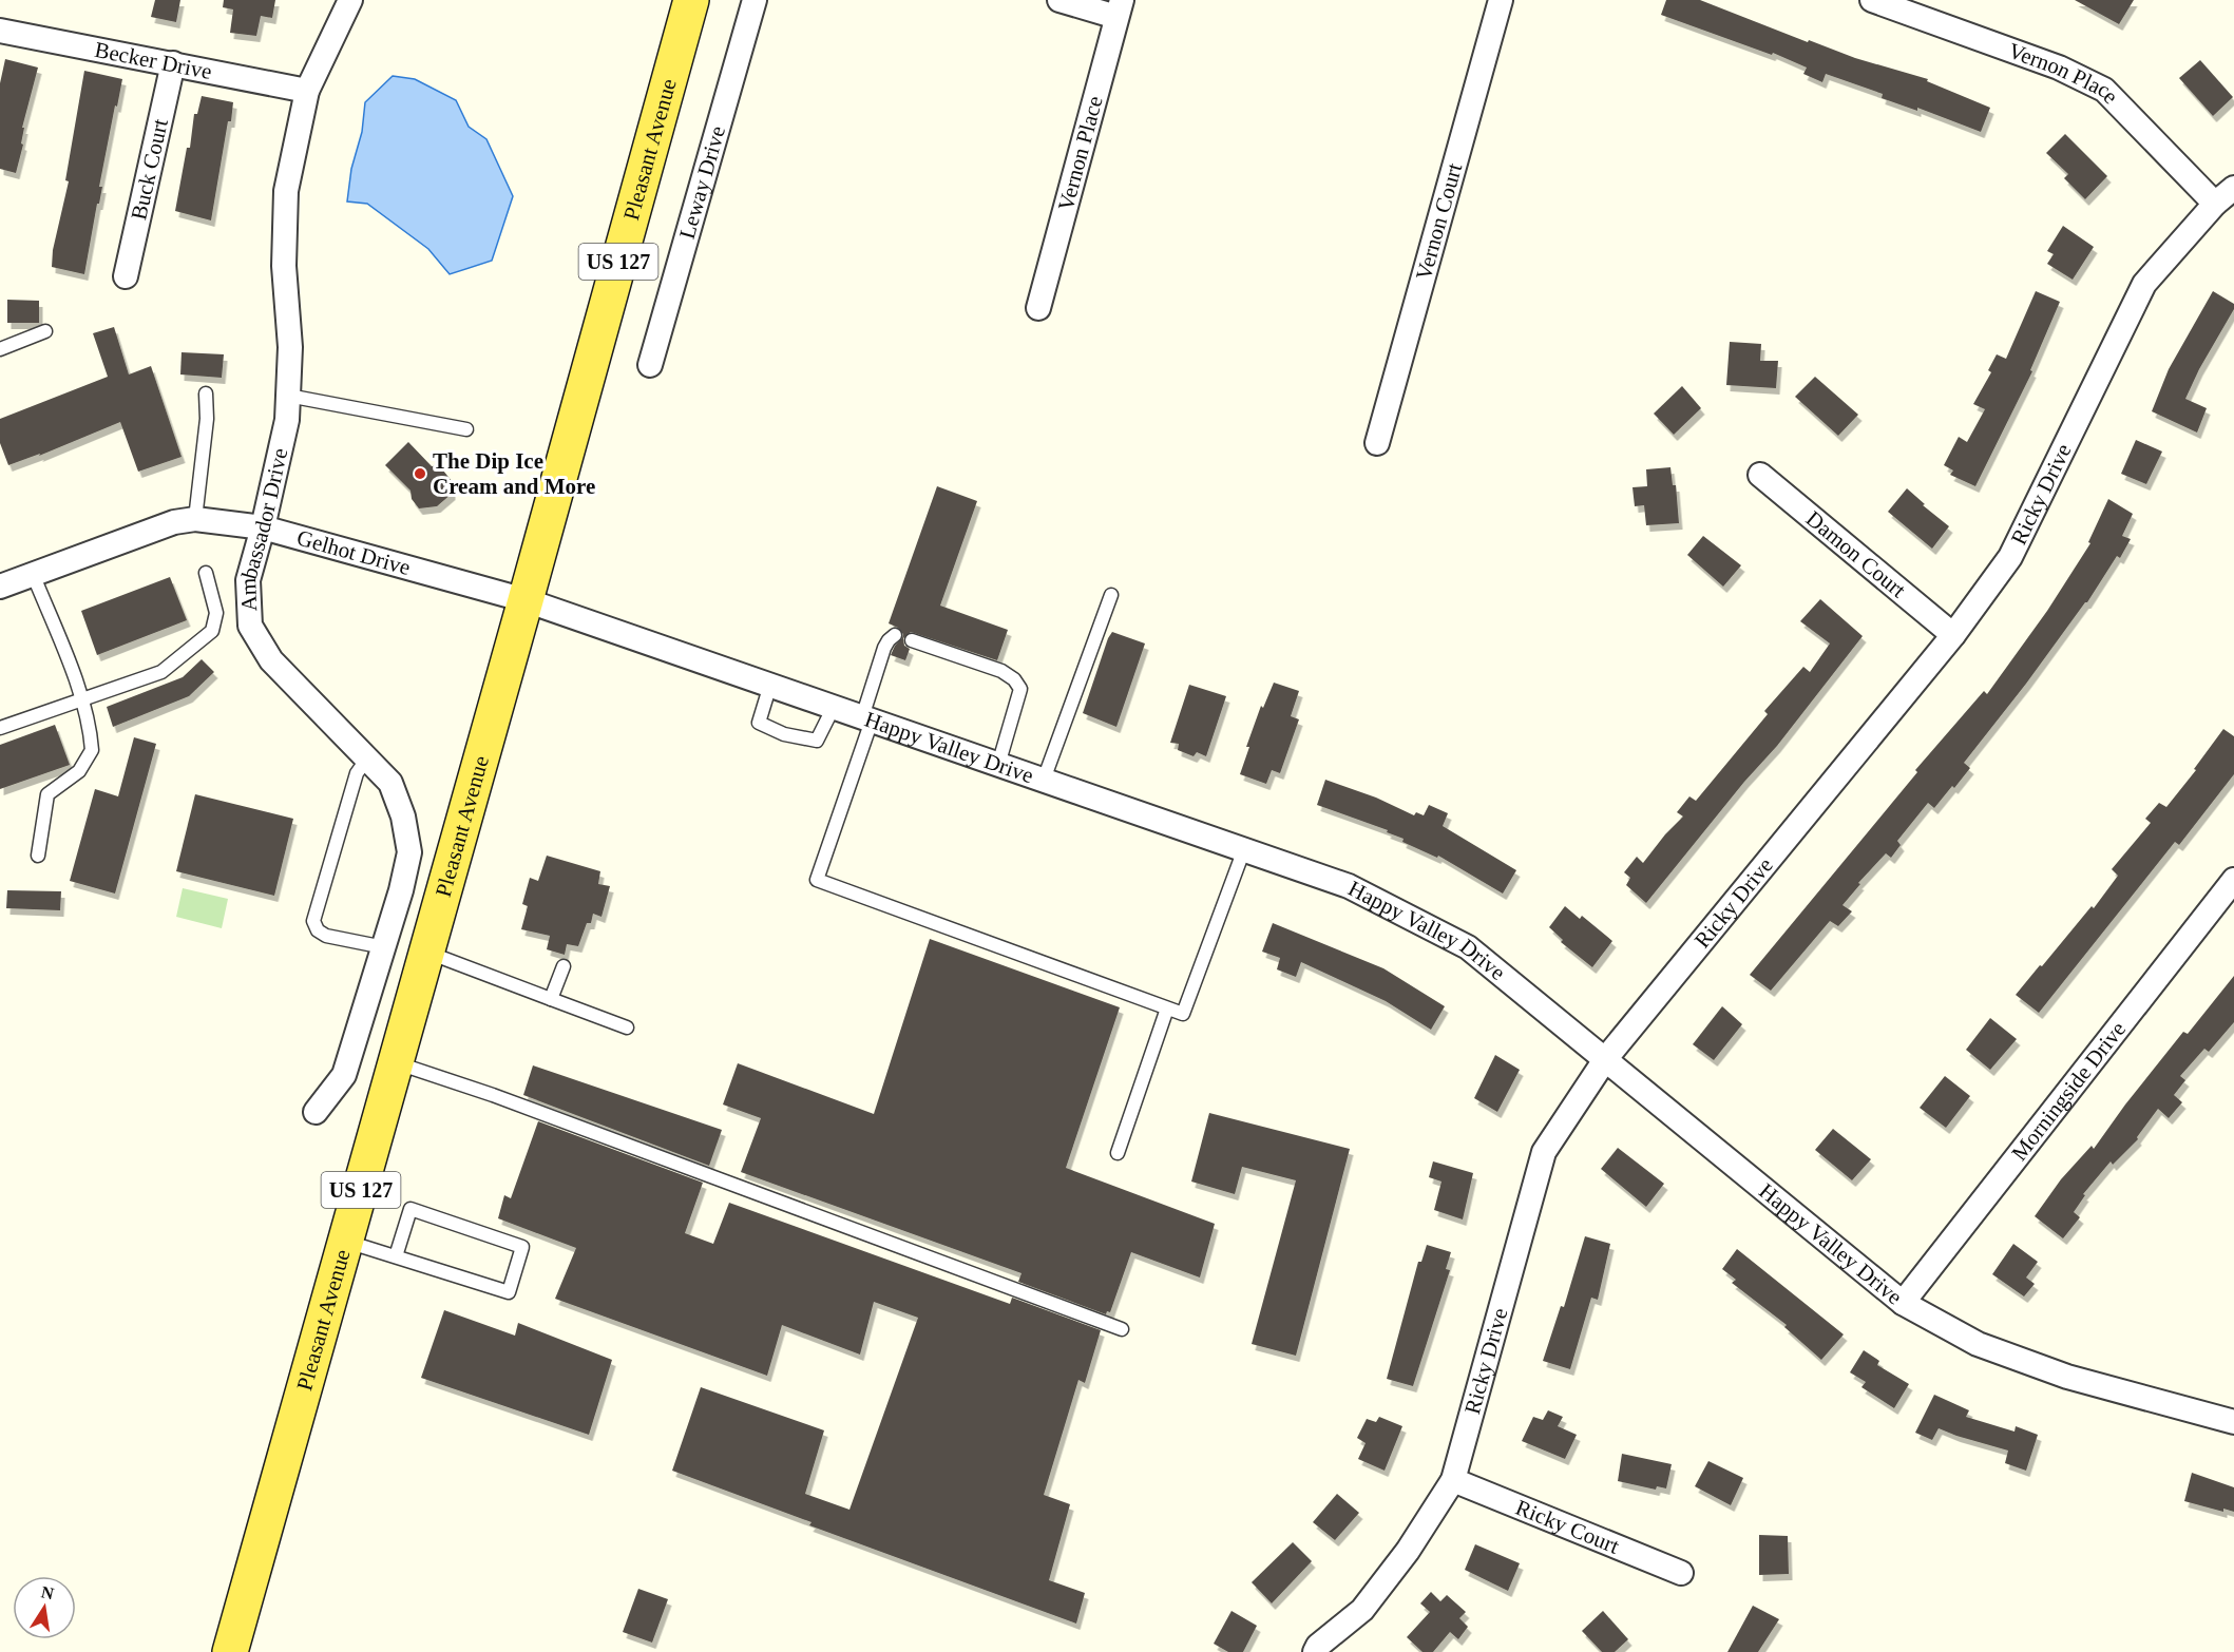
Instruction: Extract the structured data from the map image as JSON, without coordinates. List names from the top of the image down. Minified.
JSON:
{"streets":{"main road":["Pleasant Avenue","US 127"],"street":["Becker Drive","Vernon Place","Buck Court","Leway Drive","Vernon Court","Ricky Drive","Ambassador Drive","Gelhot Drive","Damon Court","Happy Valley Drive","Morningside Drive","Ricky Court"]},"crossings":[["Becker Drive","Buck Court"],["Becker Drive","Ambassador Drive"],["Vernon Place","Ricky Drive"],["Pleasant Avenue","Gelhot Drive"],["Pleasant Avenue","Happy Valley Drive"],["Ricky Drive","Damon Court"],["Ricky Drive","Happy Valley Drive"],["Ricky Drive","Ricky Court"],["Ambassador Drive","Gelhot Drive"],["Gelhot Drive","Happy Valley Drive"],["Happy Valley Drive","Morningside Drive"]],"places":["The Dip Ice Cream and More"],"north":"top"}
